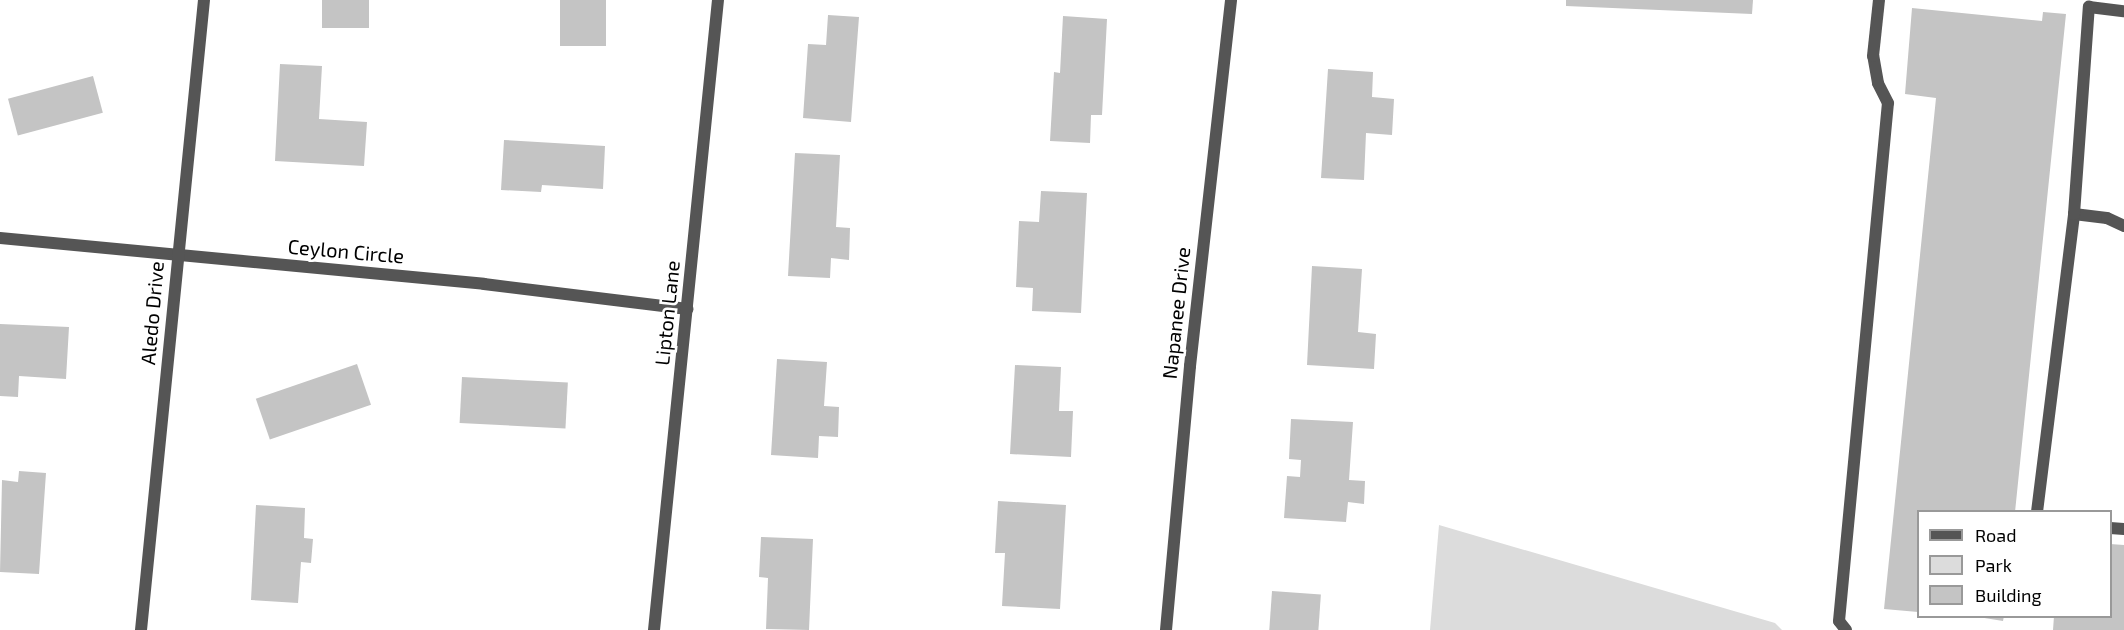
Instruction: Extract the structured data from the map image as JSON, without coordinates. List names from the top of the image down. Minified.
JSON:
{"streets":{"street":["Ceylon Circle","Aledo Drive","Lipton Lane","Napanee Drive"]},"crossings":[["Ceylon Circle","Aledo Drive"],["Ceylon Circle","Lipton Lane"]],"legend":["Road","Park","Building"]}
